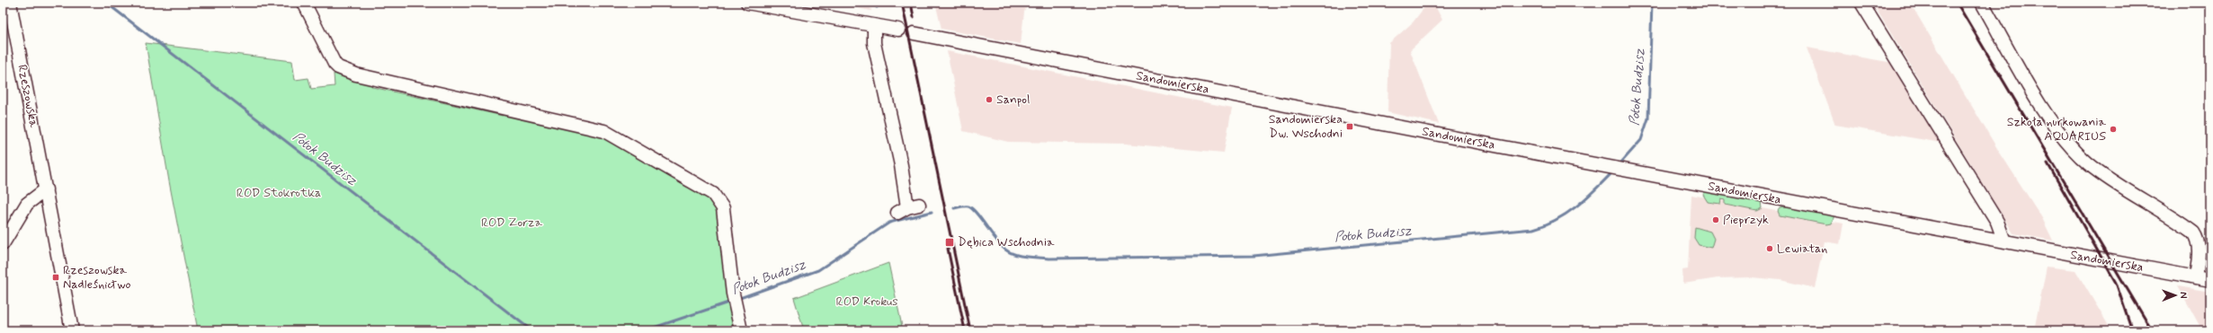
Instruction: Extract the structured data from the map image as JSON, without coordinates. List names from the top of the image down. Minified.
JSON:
{"streets":{"street":["Sandomierska","Rzeszowska"]},"water":["Potok Budzisz"],"parks":["ROD Stokrotka","ROD Zorza","ROD Krokus"],"places":{"other":["Sanpol","Szkoła nurkowania AQUARIUS","Pieprzyk","Lewiatan"],"transit":["Sandomierska Dw. Wschodni","Dębica Wschodnia","Rzeszowska Nadleśnictwo"]},"north":"right"}
